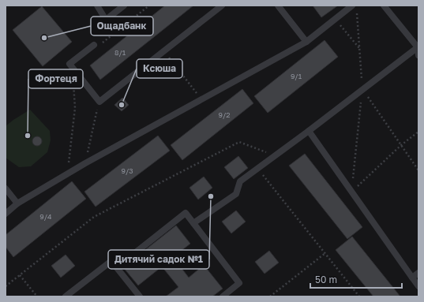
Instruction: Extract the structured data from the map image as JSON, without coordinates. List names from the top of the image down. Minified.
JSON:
{"places":["Ощадбанк","Ксюша","Фортеця","Дитячий садок №1"],"house_numbers":["8/1","9/1","9/2","9/3","9/4"],"scale_bar":"50 m"}
